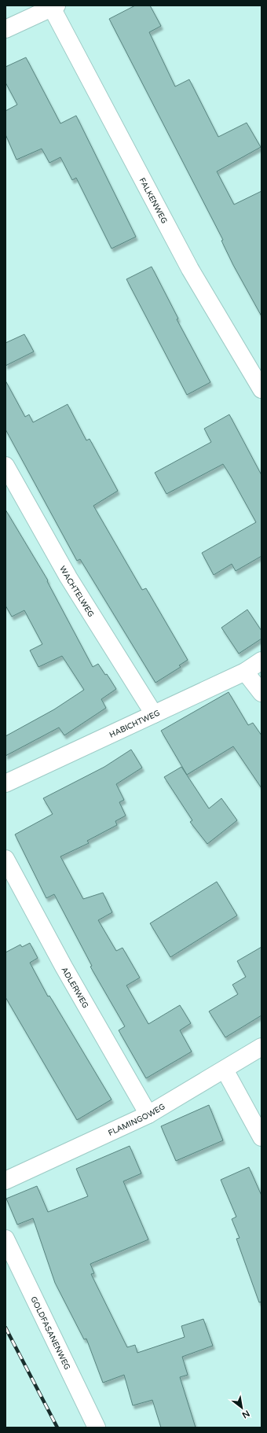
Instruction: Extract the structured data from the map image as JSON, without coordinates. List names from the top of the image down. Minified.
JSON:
{"streets":{"street":["FALKENWEG","WACHTELWEG","HABICHTWEG","ADLERWEG","FLAMINGOWEG","GOLDFASANENWEG"]},"crossings":[["WACHTELWEG","HABICHTWEG"],["ADLERWEG","FLAMINGOWEG"]],"north":"bottom right"}
